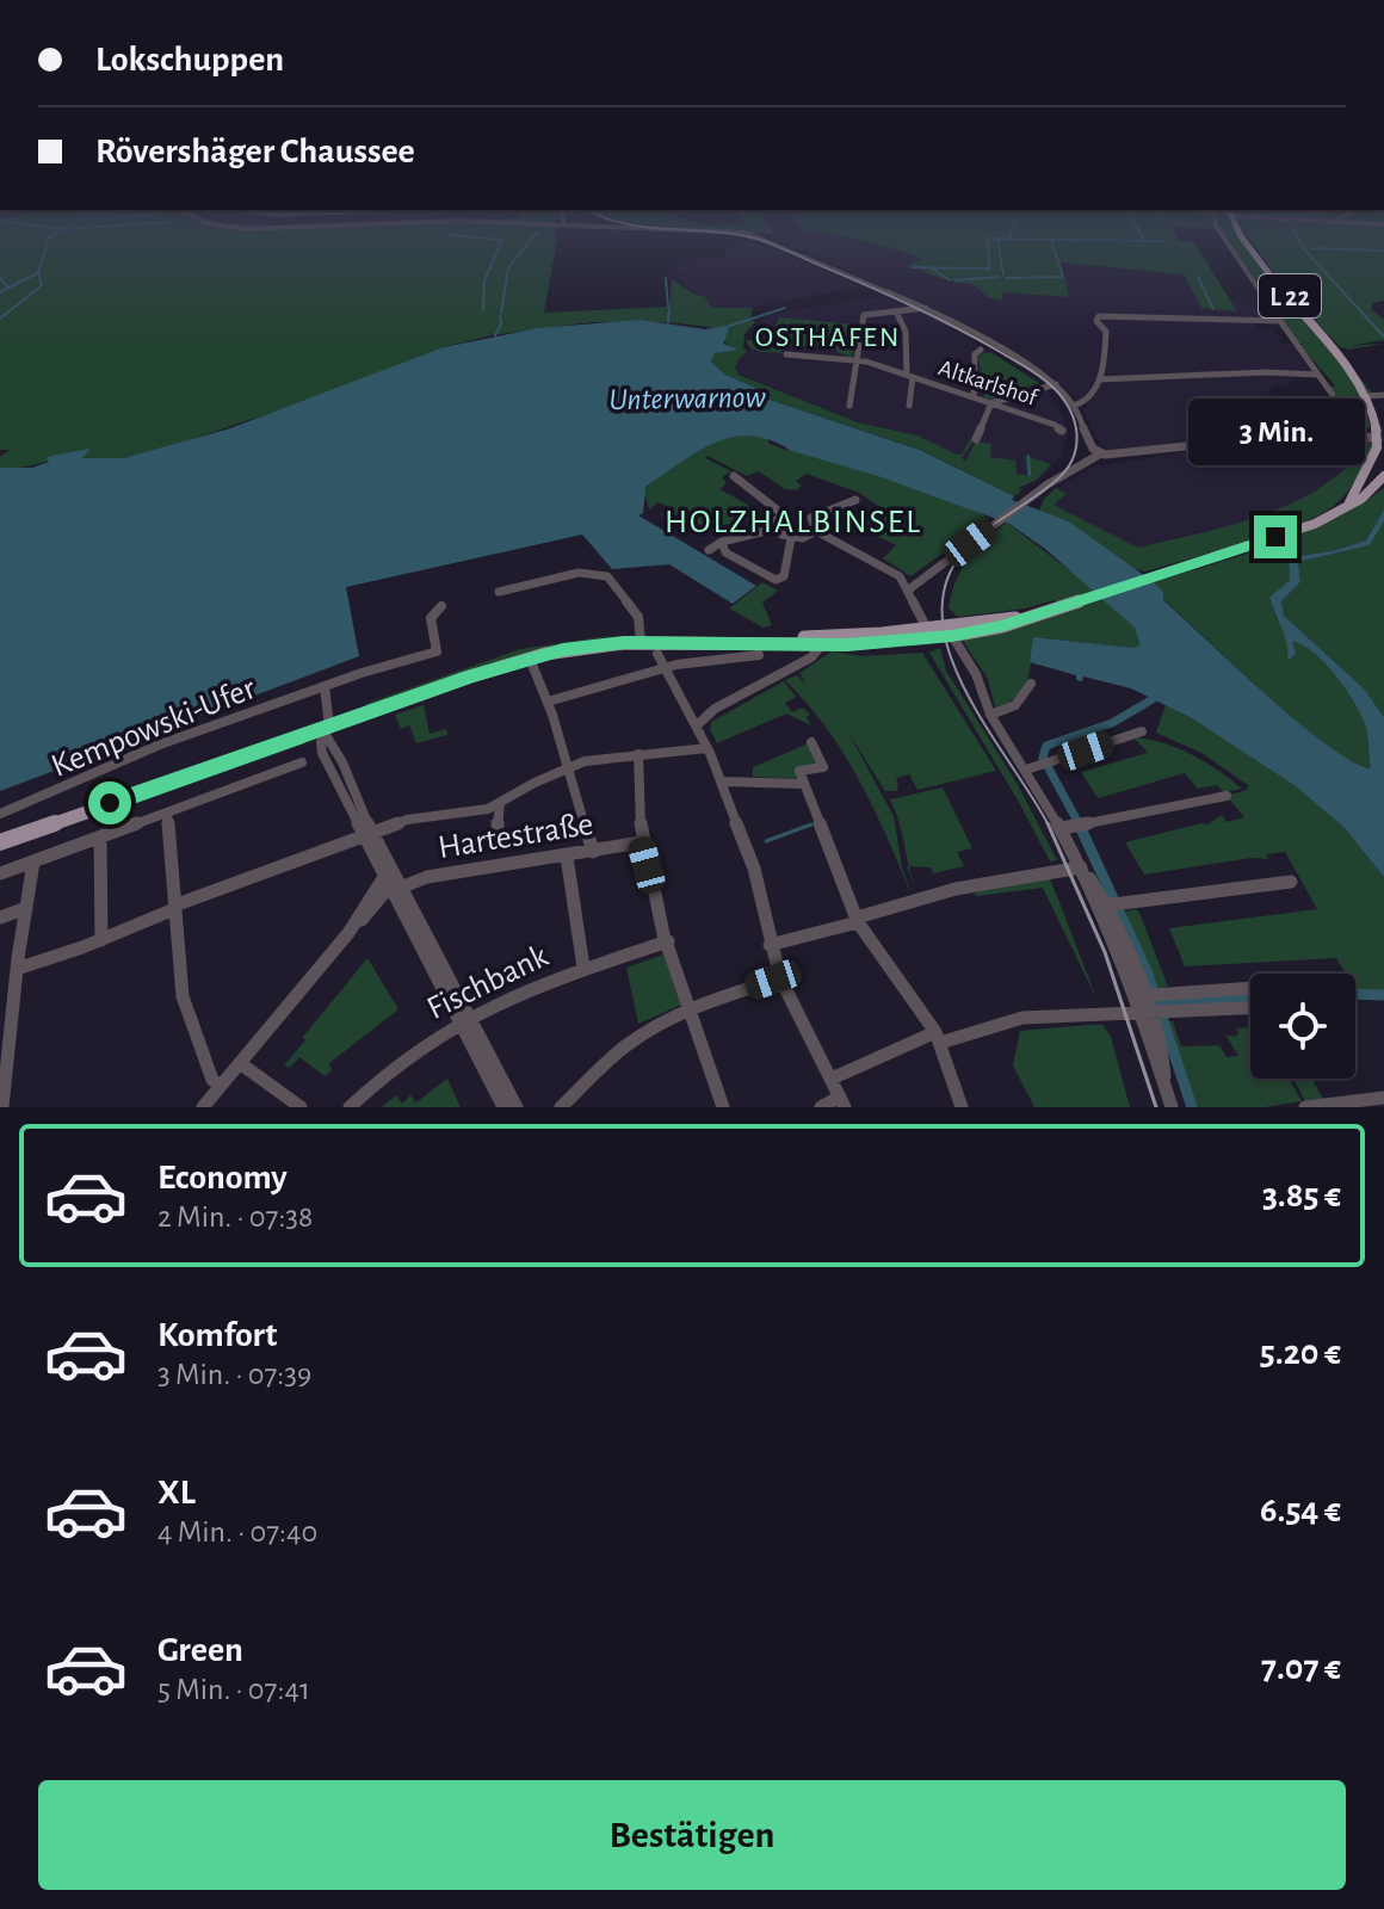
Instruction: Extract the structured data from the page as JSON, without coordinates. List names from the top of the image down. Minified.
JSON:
{"streets":{"main road":["L 22"],"street":["Altkarlshof","Kempowski-Ufer","Hartestraße","Fischbank"]},"districts":["OSTHAFEN","HOLZHALBINSEL"],"water":["Unterwarnow"],"page":{"banner":["Lokschuppen","Rövershäger Chaussee"],"bubble":"3 Min.","list":[{"name":"Economy","note":"2 Min. · 07:38","value":"3.85 €"},{"name":"Komfort","note":"3 Min. · 07:39","value":"5.20 €"},{"name":"XL","note":"4 Min. · 07:40","value":"6.54 €"},{"name":"Green","note":"5 Min. · 07:41","value":"7.07 €"}],"buttons":"Bestätigen"}}
